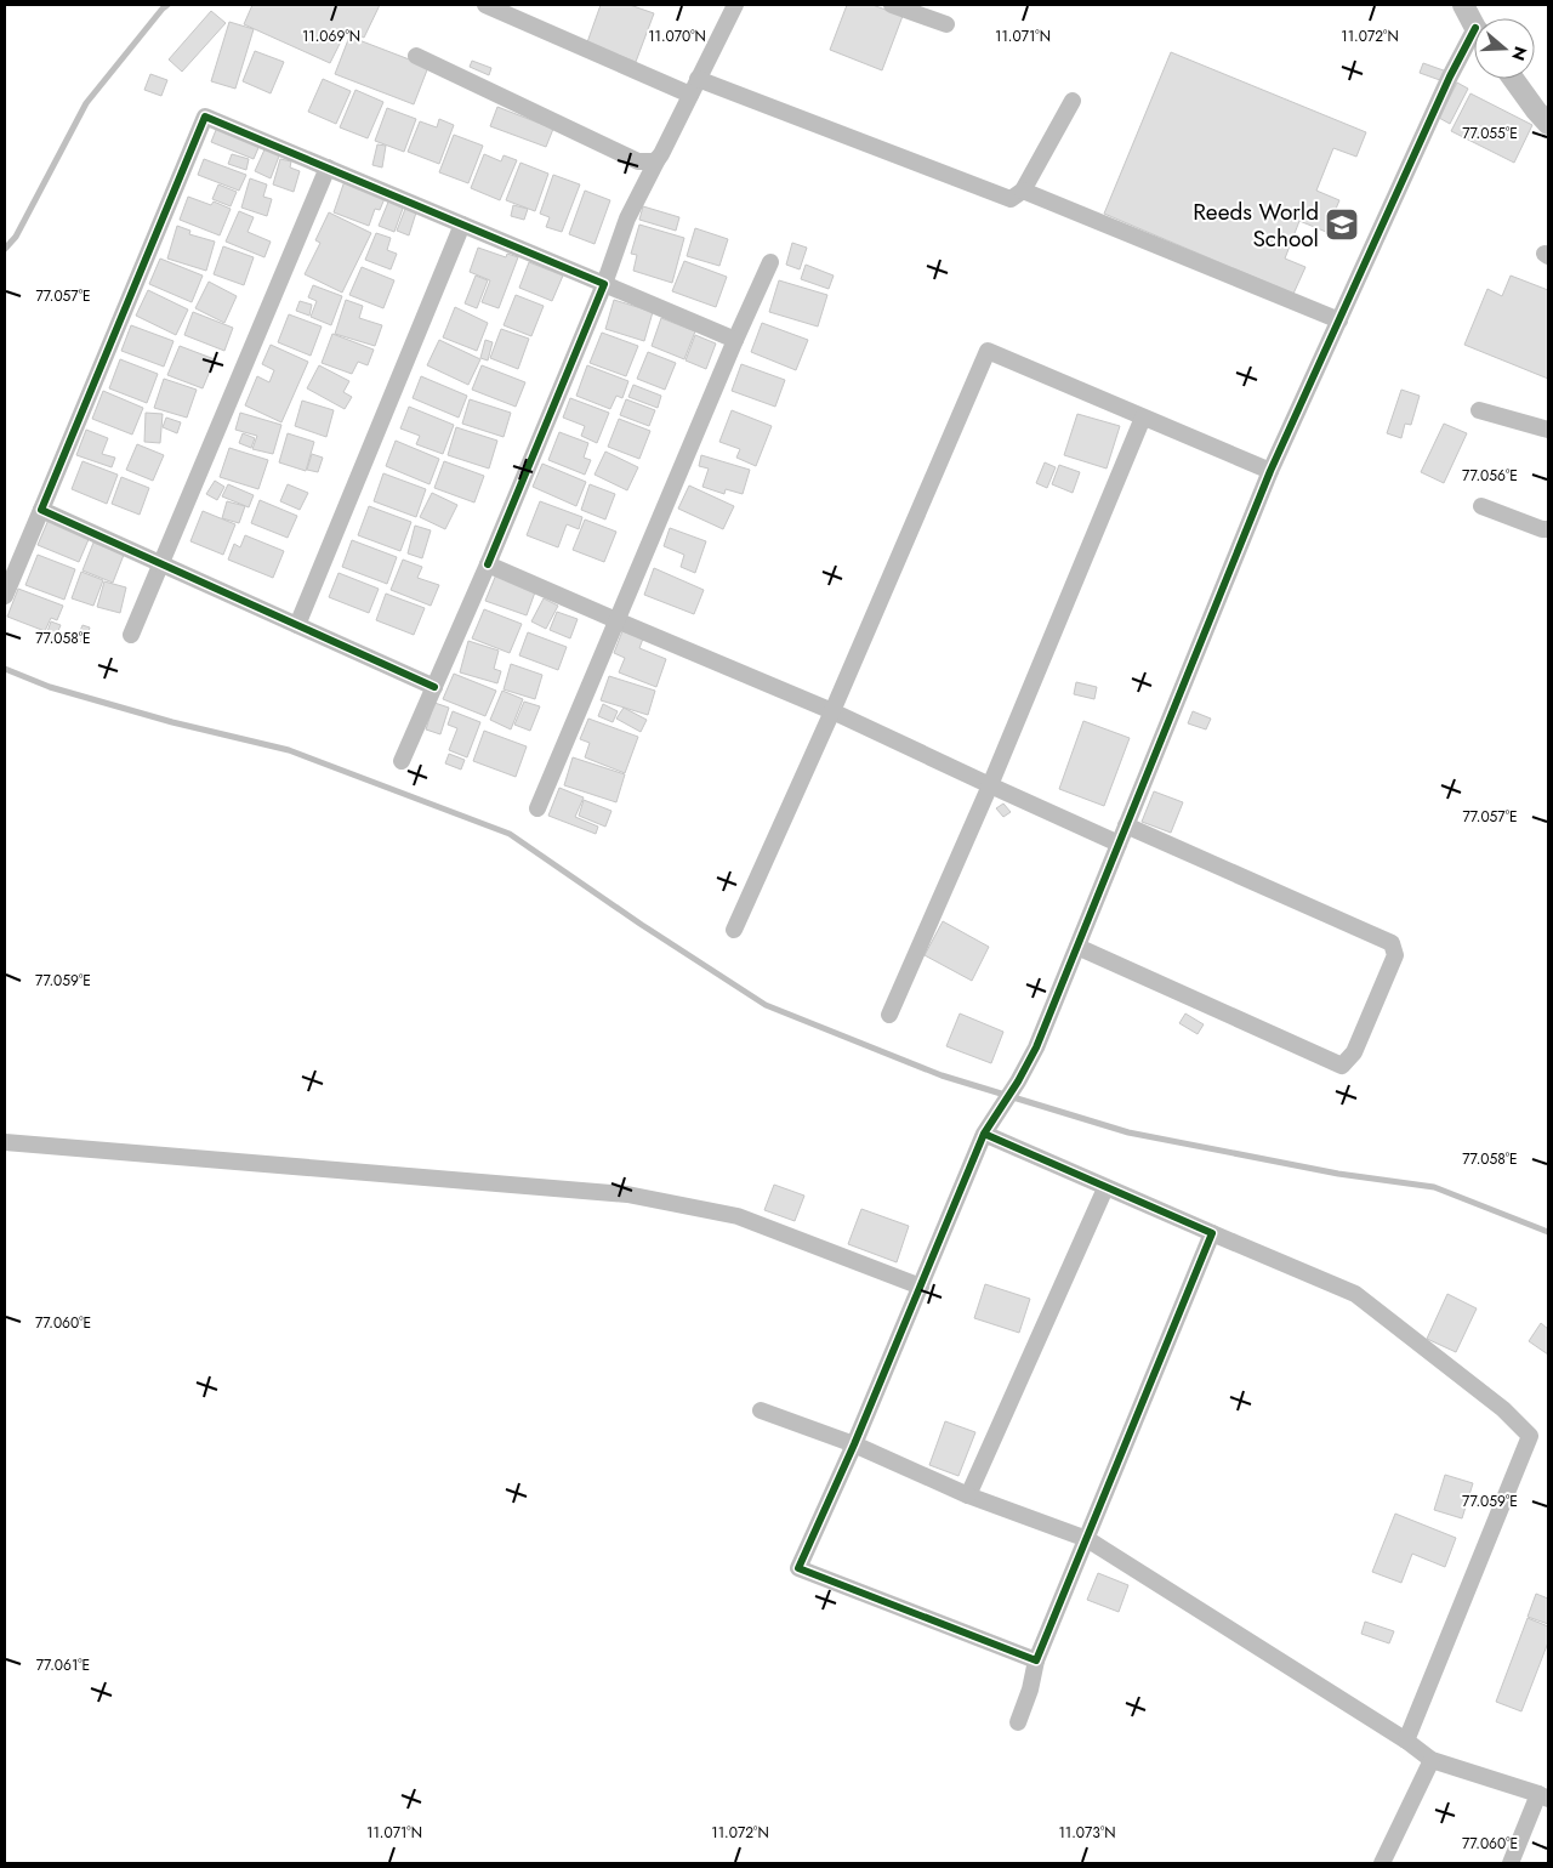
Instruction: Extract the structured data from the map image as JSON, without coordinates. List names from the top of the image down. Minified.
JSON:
{"places":{"school or university":["Reeds World School"]},"north":"right","coordinates":["11.069°N","11.070°N","11.071°N","11.072°N","77.055°E","77.057°E","77.056°E","77.058°E","77.059°E","77.060°E","77.061°E","11.073°N"]}
